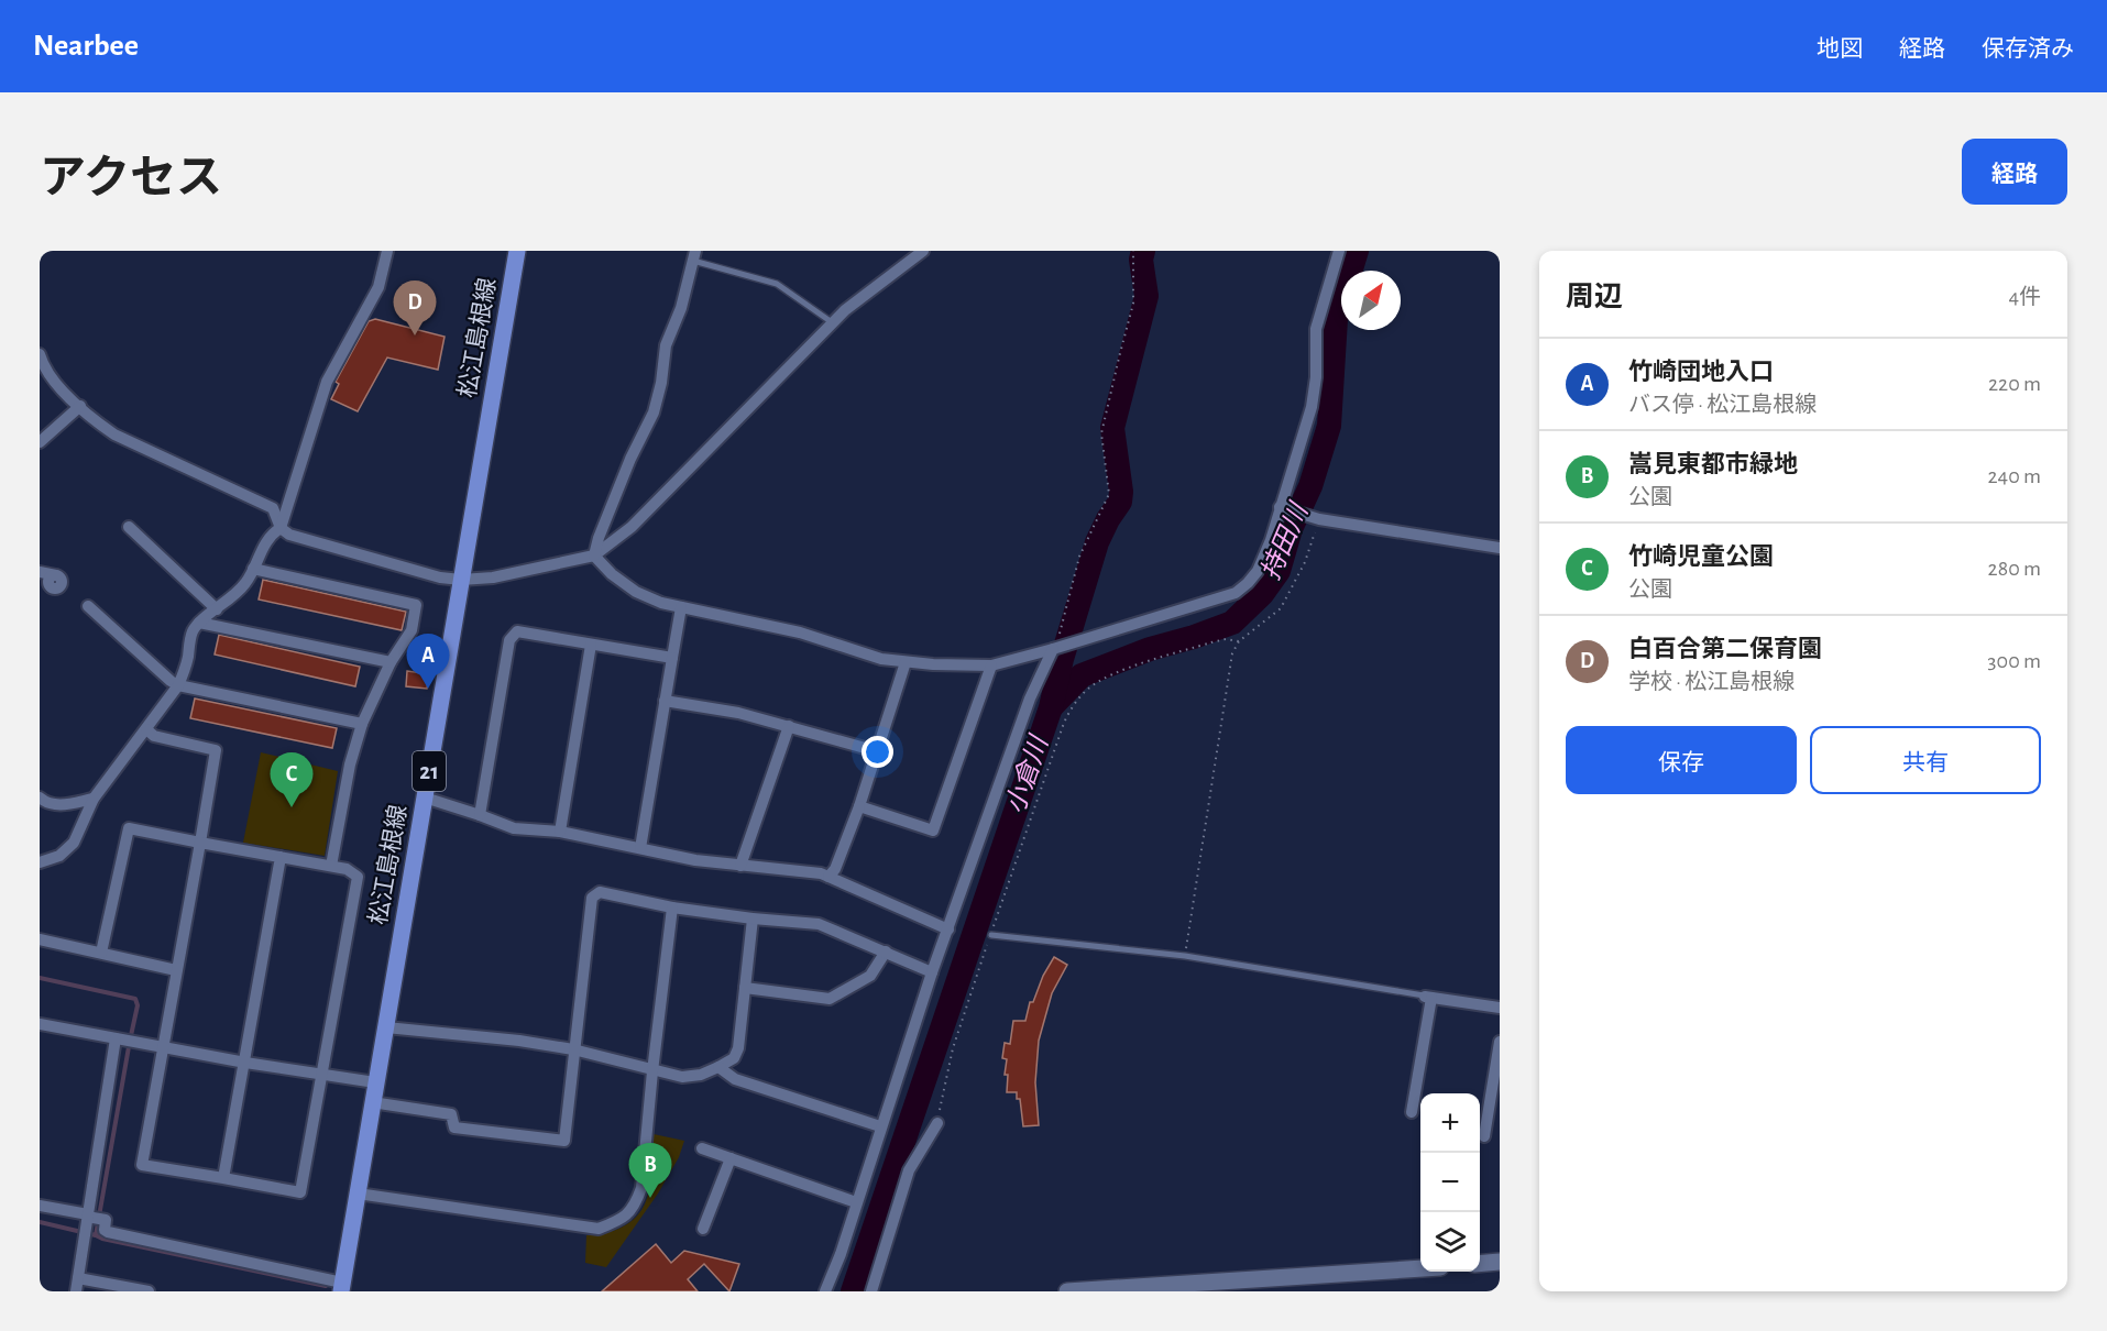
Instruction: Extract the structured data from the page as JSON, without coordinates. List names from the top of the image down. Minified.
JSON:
{"streets":{"main road":["松江島根線","21"]},"water":["持田川","小倉川"],"north":"top right","page":{"header":"Nearbee","nav":["地図","経路","保存済み"],"title":"アクセス","buttons":["経路",["保存","共有"]],"heading":["周辺","4件"],"pins":["D","A","C","B"],"list":[{"mark":"A","name":"竹崎団地入口","note":"バス停 · 松江島根線","value":"220 m"},{"mark":"B","name":"嵩見東都市緑地","note":"公園","value":"240 m"},{"mark":"C","name":"竹崎児童公園","note":"公園","value":"280 m"},{"mark":"D","name":"白百合第二保育園","note":"学校 · 松江島根線","value":"300 m"}],"map_buttons":["+","−"]}}
